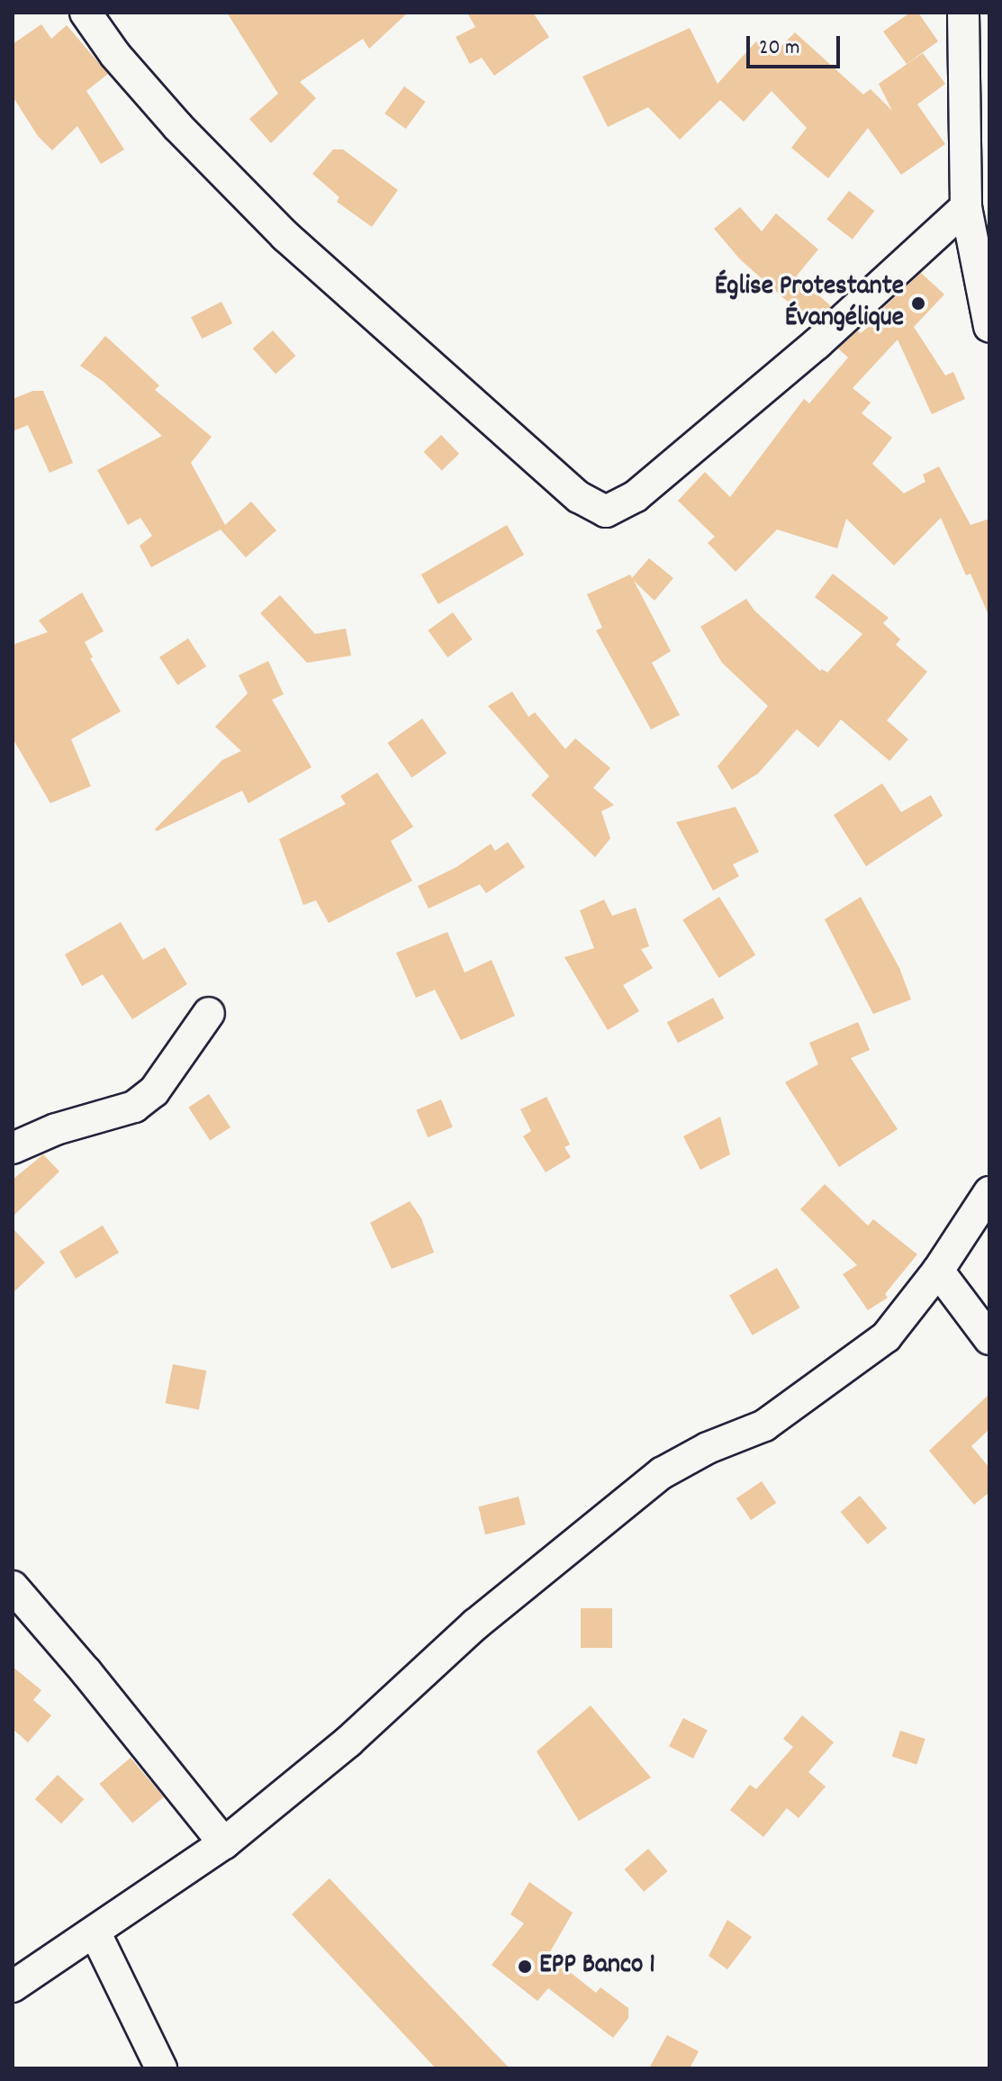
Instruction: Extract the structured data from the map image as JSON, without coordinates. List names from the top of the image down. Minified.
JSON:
{"places":["Église Protestante Évangélique","EPP Banco 1"],"scale_bar":"20 m"}
